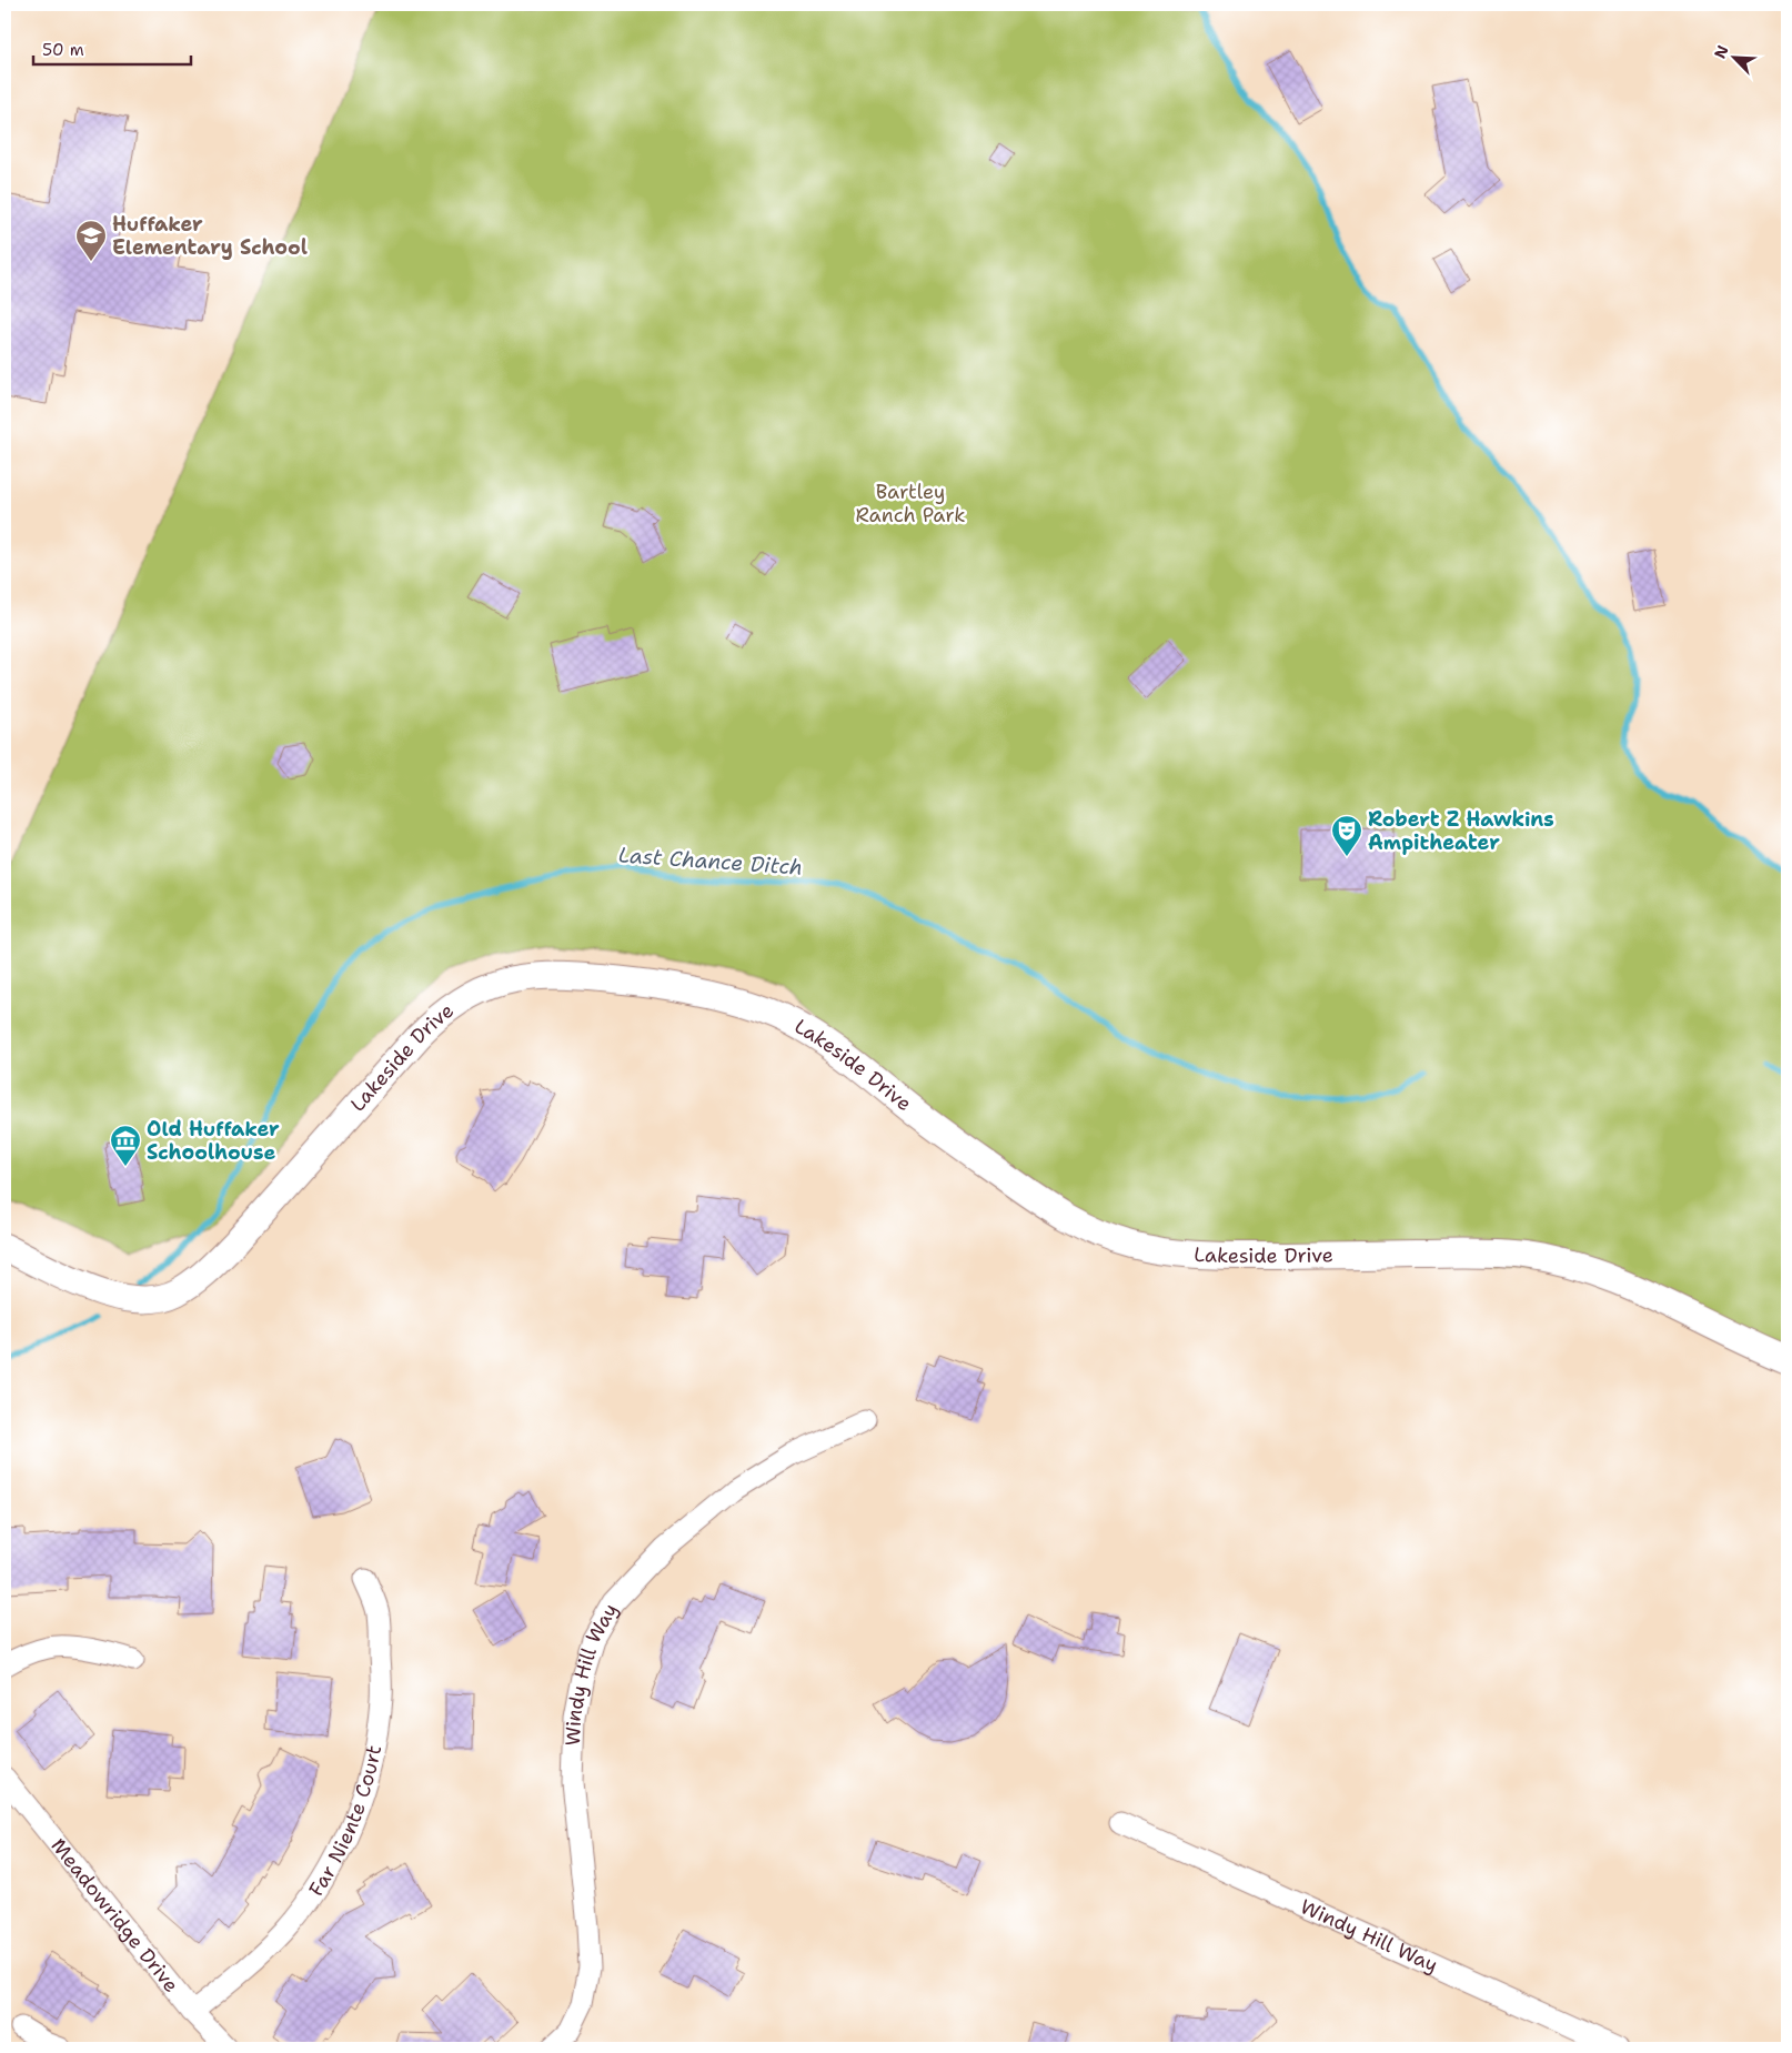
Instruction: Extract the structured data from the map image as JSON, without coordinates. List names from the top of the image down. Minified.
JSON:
{"streets":{"street":["Lakeside Drive","Windy Hill Way","Far Niente Court","Meadowridge Drive"]},"crossings":[["Far Niente Court","Meadowridge Drive"]],"water":["Last Chance Ditch"],"parks":["Bartley Ranch Park"],"places":{"school or university":["Huffaker Elementary School"],"theatre":["Robert Z Hawkins Ampitheater"],"museum":["Old Huffaker Schoolhouse"]},"scale_bar":"50 m","north":"top left"}
